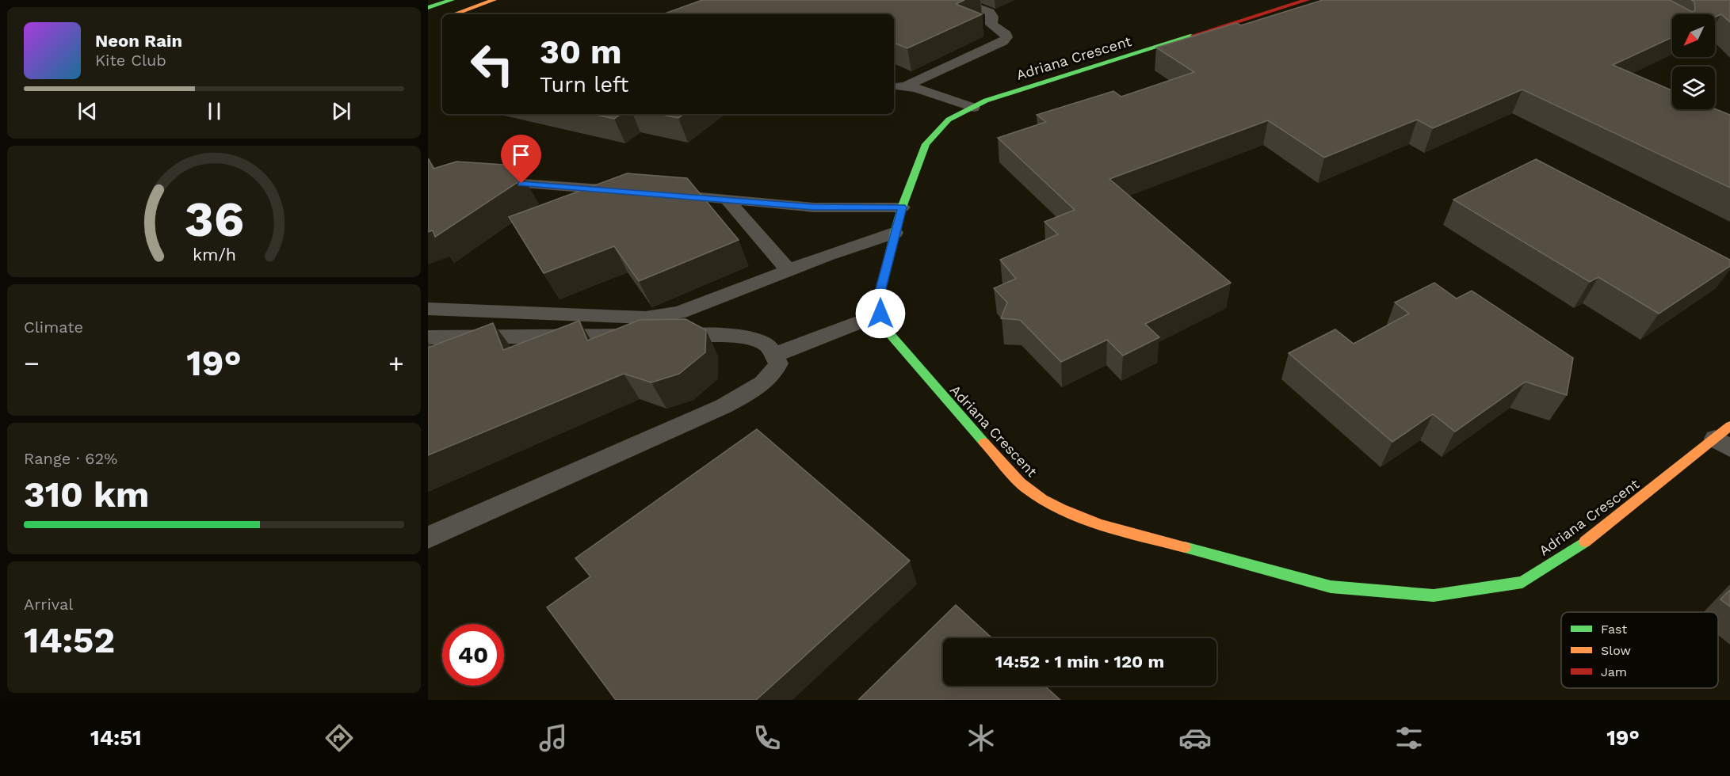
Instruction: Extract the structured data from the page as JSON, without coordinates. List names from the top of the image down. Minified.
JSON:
{"streets":{"main road":["Adriana Crescent"]},"legend":["Fast","Slow","Jam"],"north":"bottom left","page":{"turn":["30 m","Turn left"],"song":["Neon Rain","Kite Club"],"tile":["Climate",["Range · 62%","310 km"],["Arrival","14:52"]],"heat":["−","19°","+"],"limit":"40","trip":"14:52 · 1 min · 120 m","tabs":["14:51","19°"],"gauge":["36","km/h"]}}
